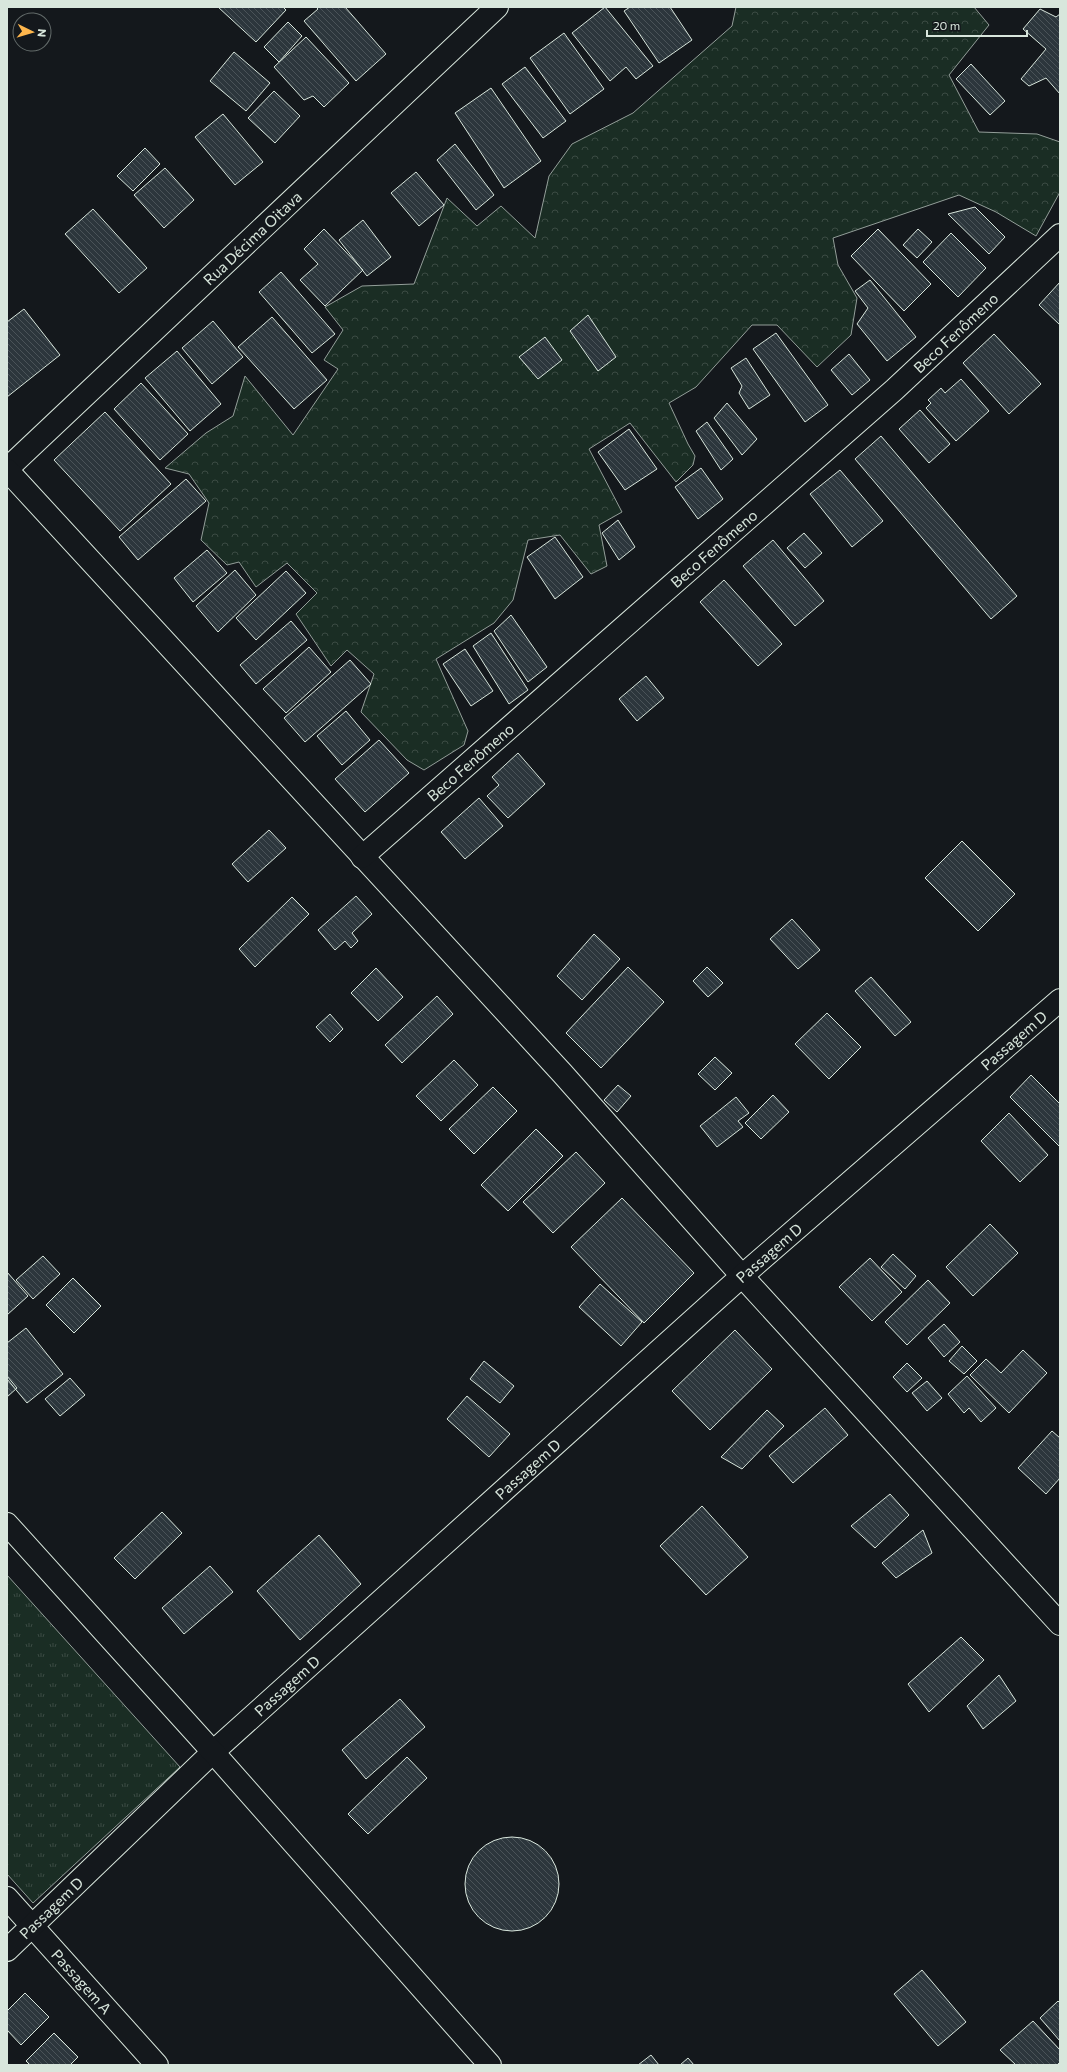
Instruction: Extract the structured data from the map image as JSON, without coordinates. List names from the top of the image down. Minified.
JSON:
{"streets":{"street":["Rua Décima Oitava","Beco Fenômeno","Passagem D","Passagem A"]},"crossings":[["Passagem D","Passagem A"]],"scale_bar":"20 m","north":"right"}
